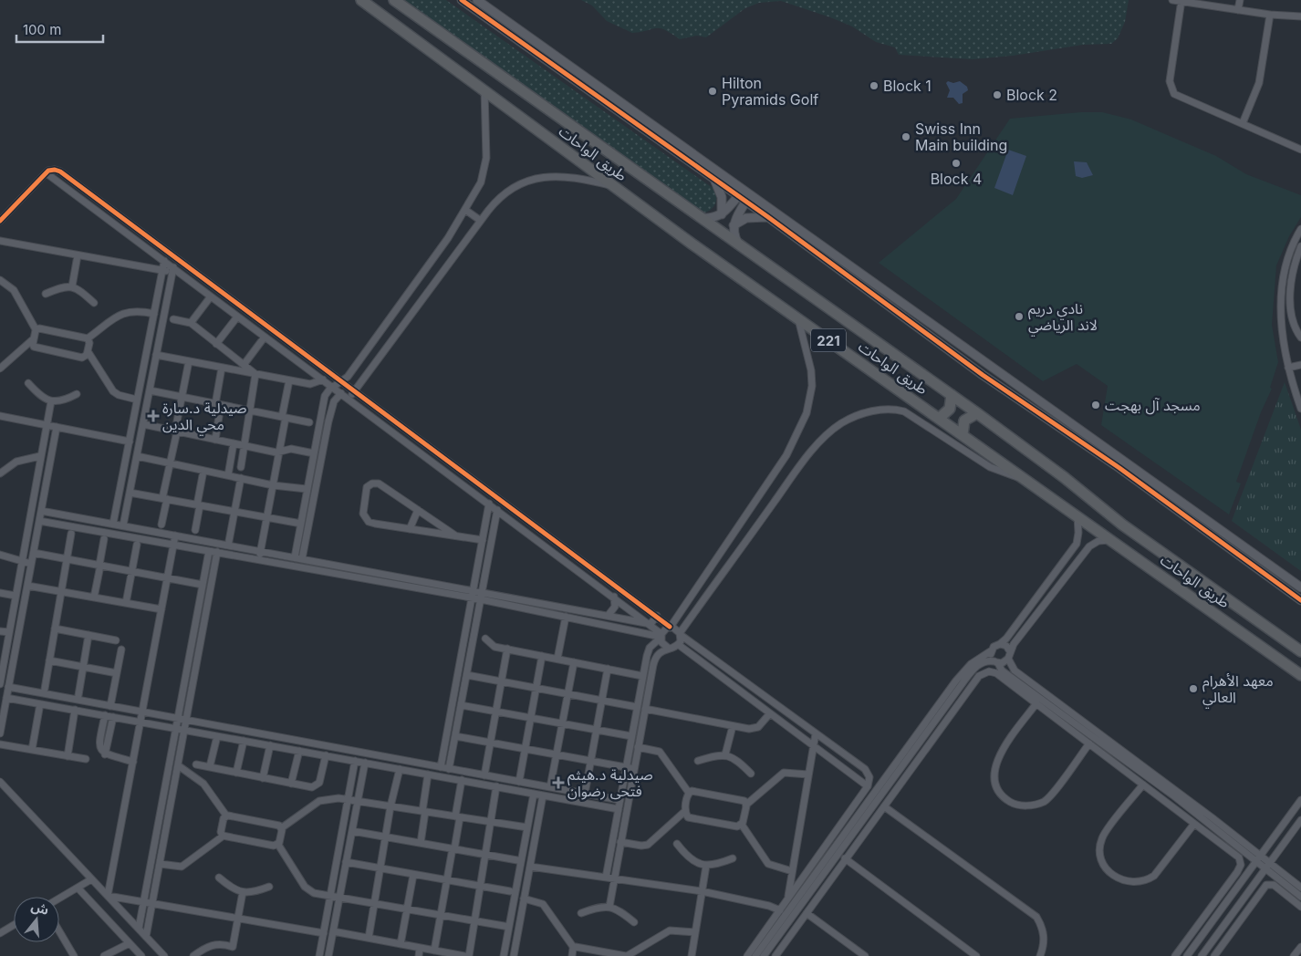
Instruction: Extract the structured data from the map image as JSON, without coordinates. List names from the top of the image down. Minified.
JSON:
{"streets":{"highway":["طريق الواحات","221"]},"places":{"other":["Block 1","Hilton Pyramids Golf","Block 2","Swiss Inn Main building","Block 4","نادي دريم لاند الرياضي","مسجد آل بهجت","معهد الأهرام العالي"],"health":["صيدلية د.سارة محي الدين","صيدلية د.هيثم فتحى رضوان"]},"scale_bar":"100 m","north":"top"}
